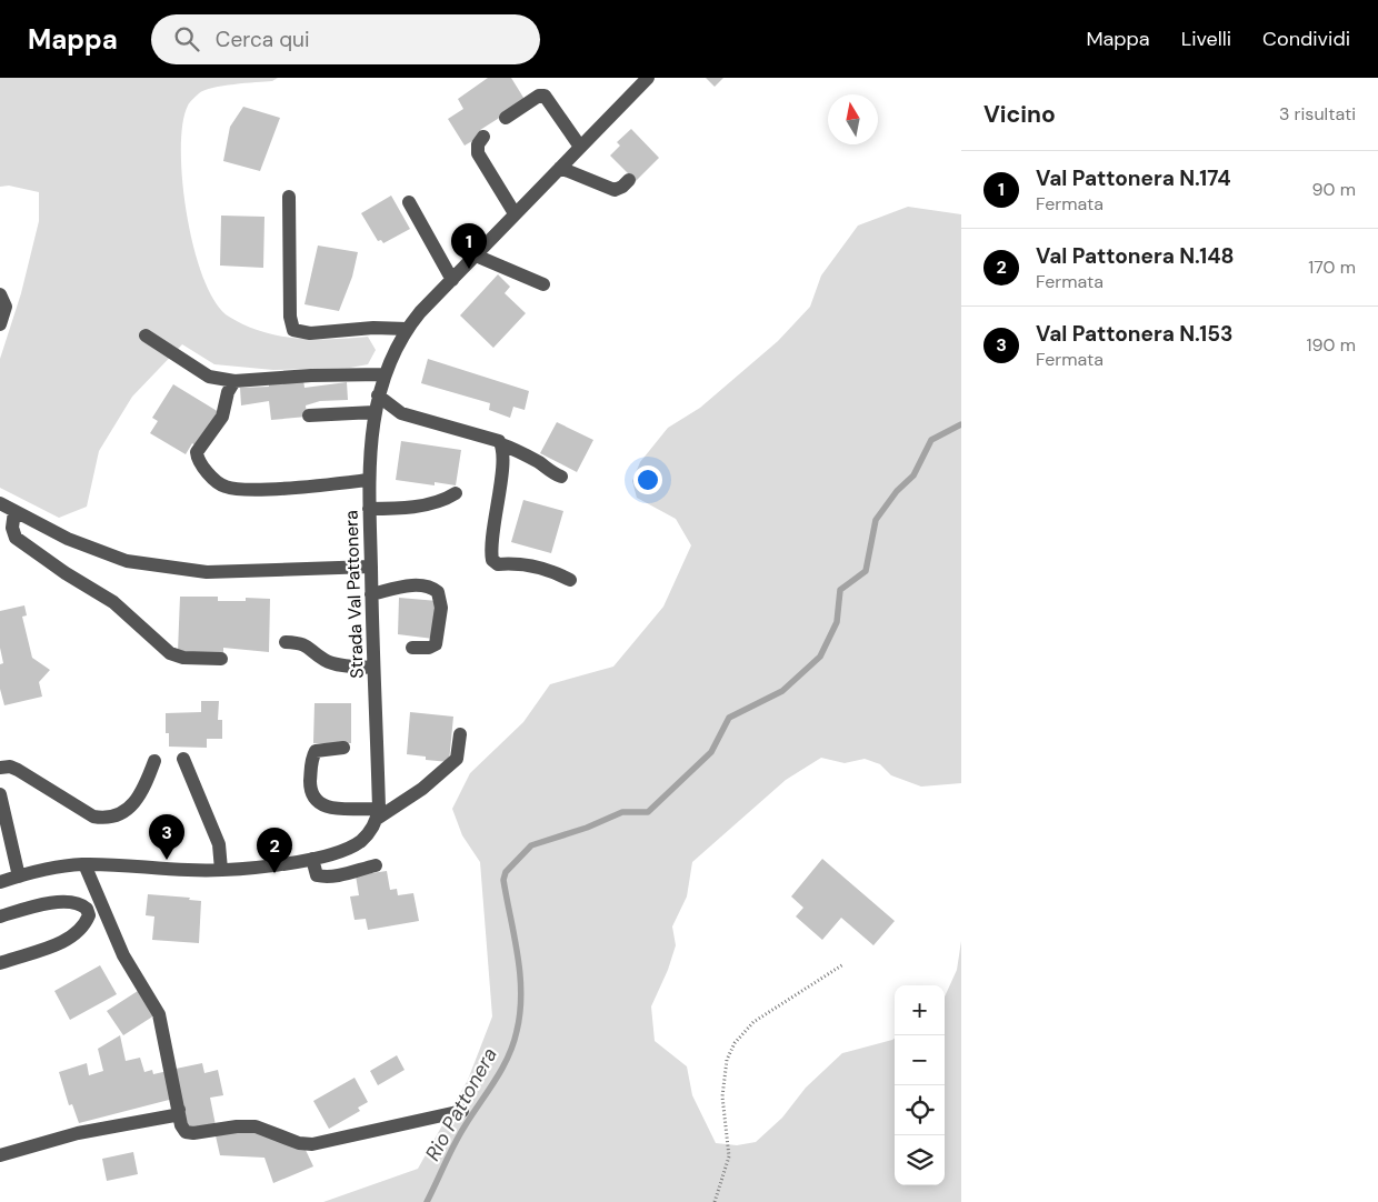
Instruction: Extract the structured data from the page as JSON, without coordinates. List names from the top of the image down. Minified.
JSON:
{"streets":{"street":["Strada Val Pattonera"]},"water":["Rio Pattonera"],"north":"top","page":{"header":"Mappa","search":"Cerca qui","nav":["Mappa","Livelli","Condividi"],"heading":["Vicino","3 risultati"],"list":[{"mark":"1","name":"Val Pattonera N.174","note":"Fermata","value":"90 m"},{"mark":"2","name":"Val Pattonera N.148","note":"Fermata","value":"170 m"},{"mark":"3","name":"Val Pattonera N.153","note":"Fermata","value":"190 m"}],"pins":["1","3","2"],"map_buttons":["+","−"]}}
